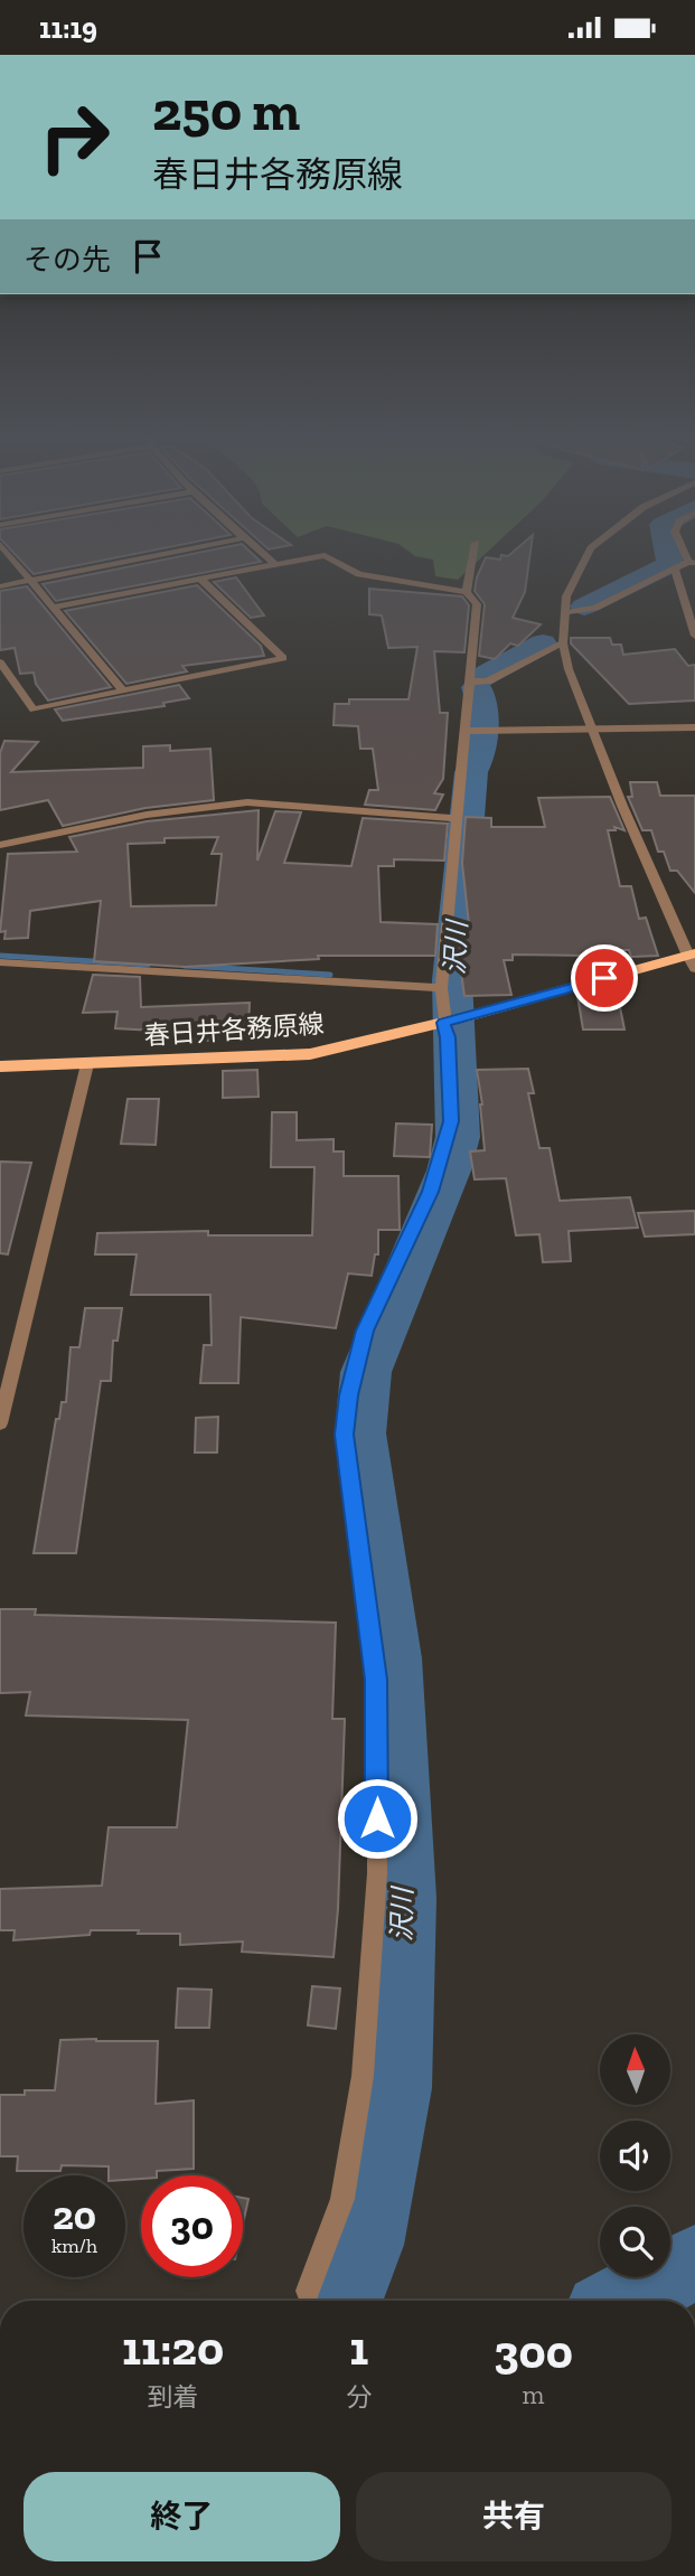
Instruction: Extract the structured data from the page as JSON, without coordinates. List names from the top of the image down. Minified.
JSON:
{"streets":{"main road":["春日井各務原線"]},"water":["沢川"],"north":"top","page":{"status":"11:19","turn":["250 m","春日井各務原線"],"then":"その先","speed":"20 km/h","limit":"30","eta":["11:20","到着","1","分","300","m"],"buttons":["終了","共有"]}}
